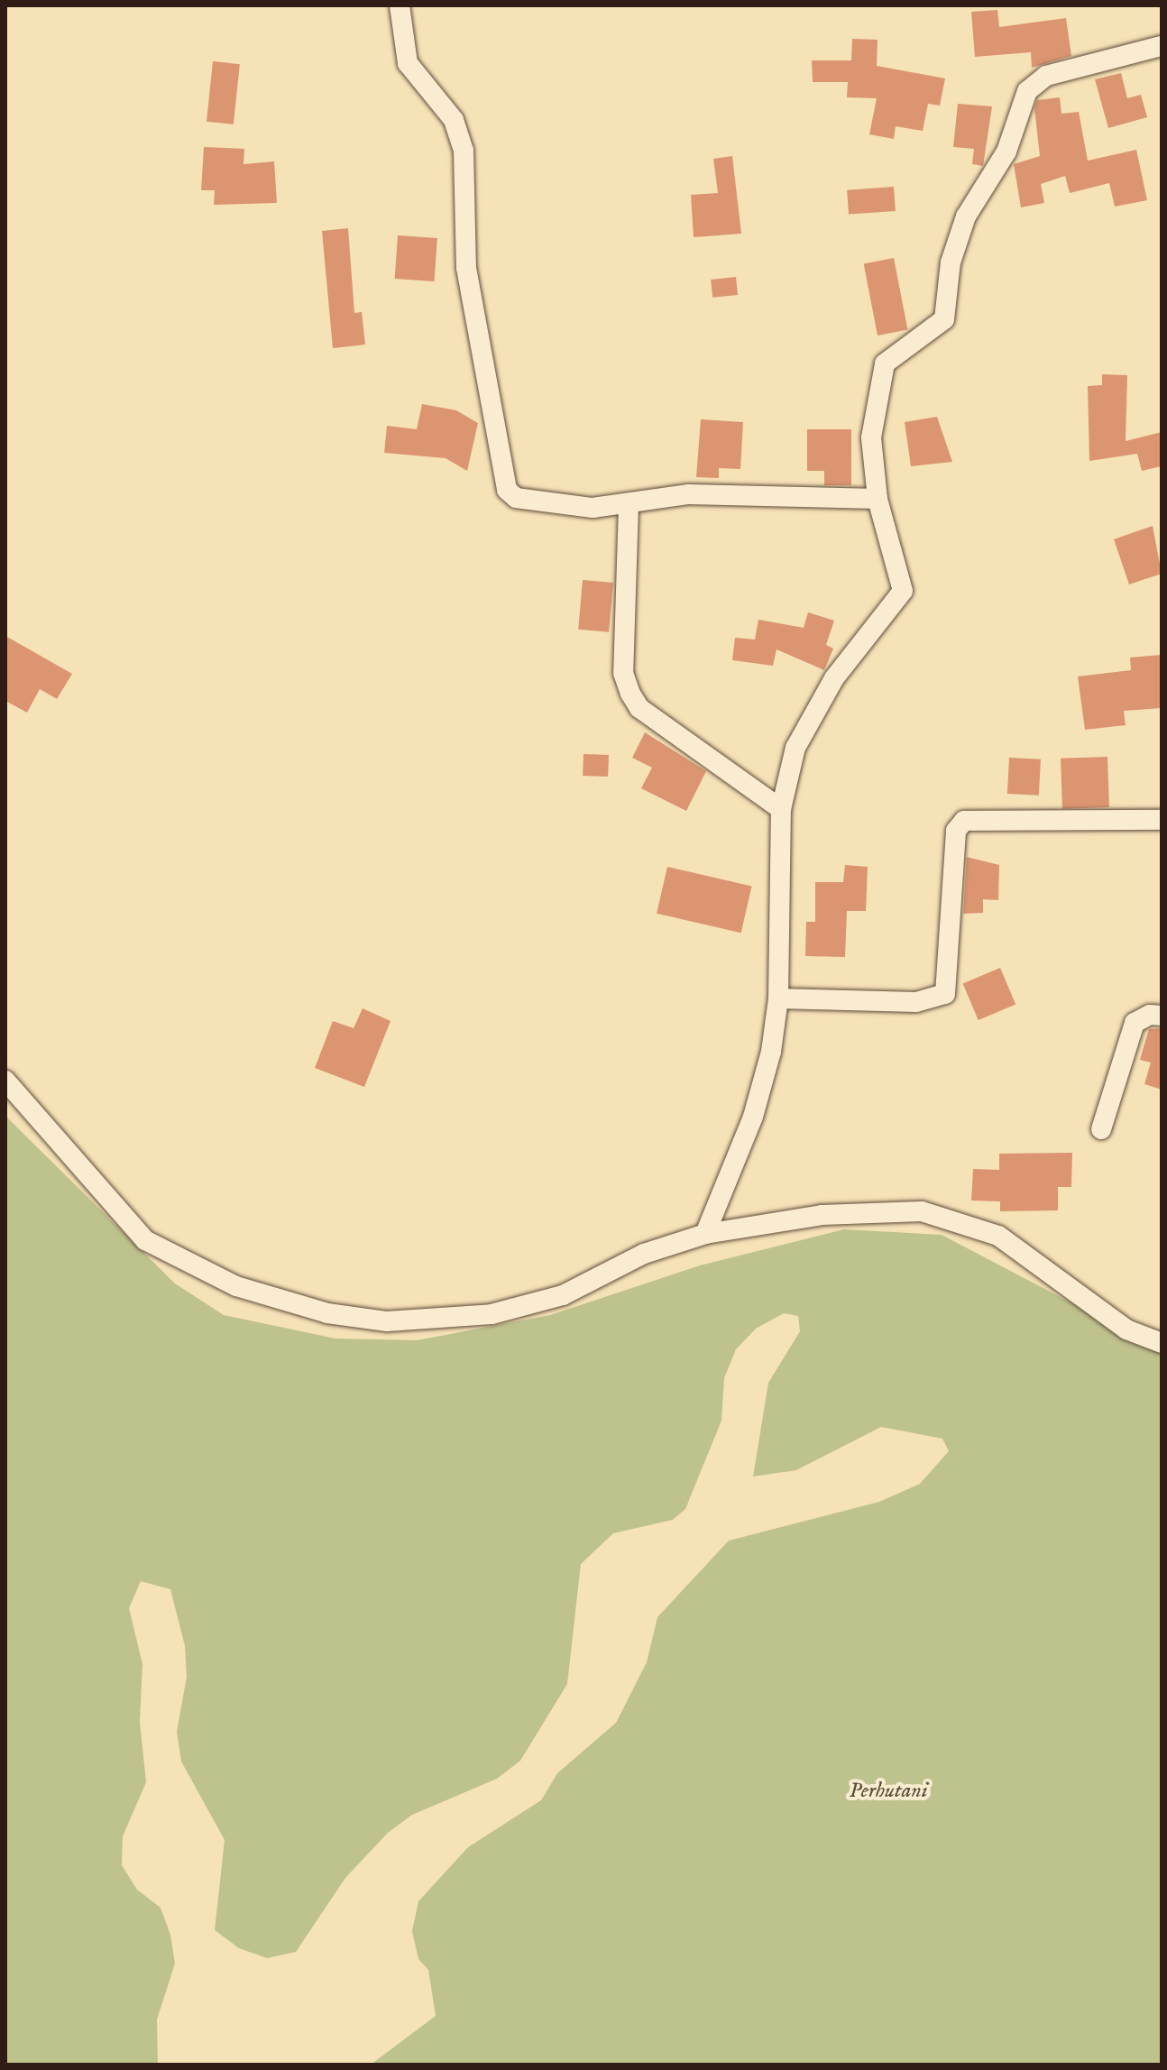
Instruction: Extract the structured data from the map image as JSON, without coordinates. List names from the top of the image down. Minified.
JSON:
{"parks":["Perhutani"]}
